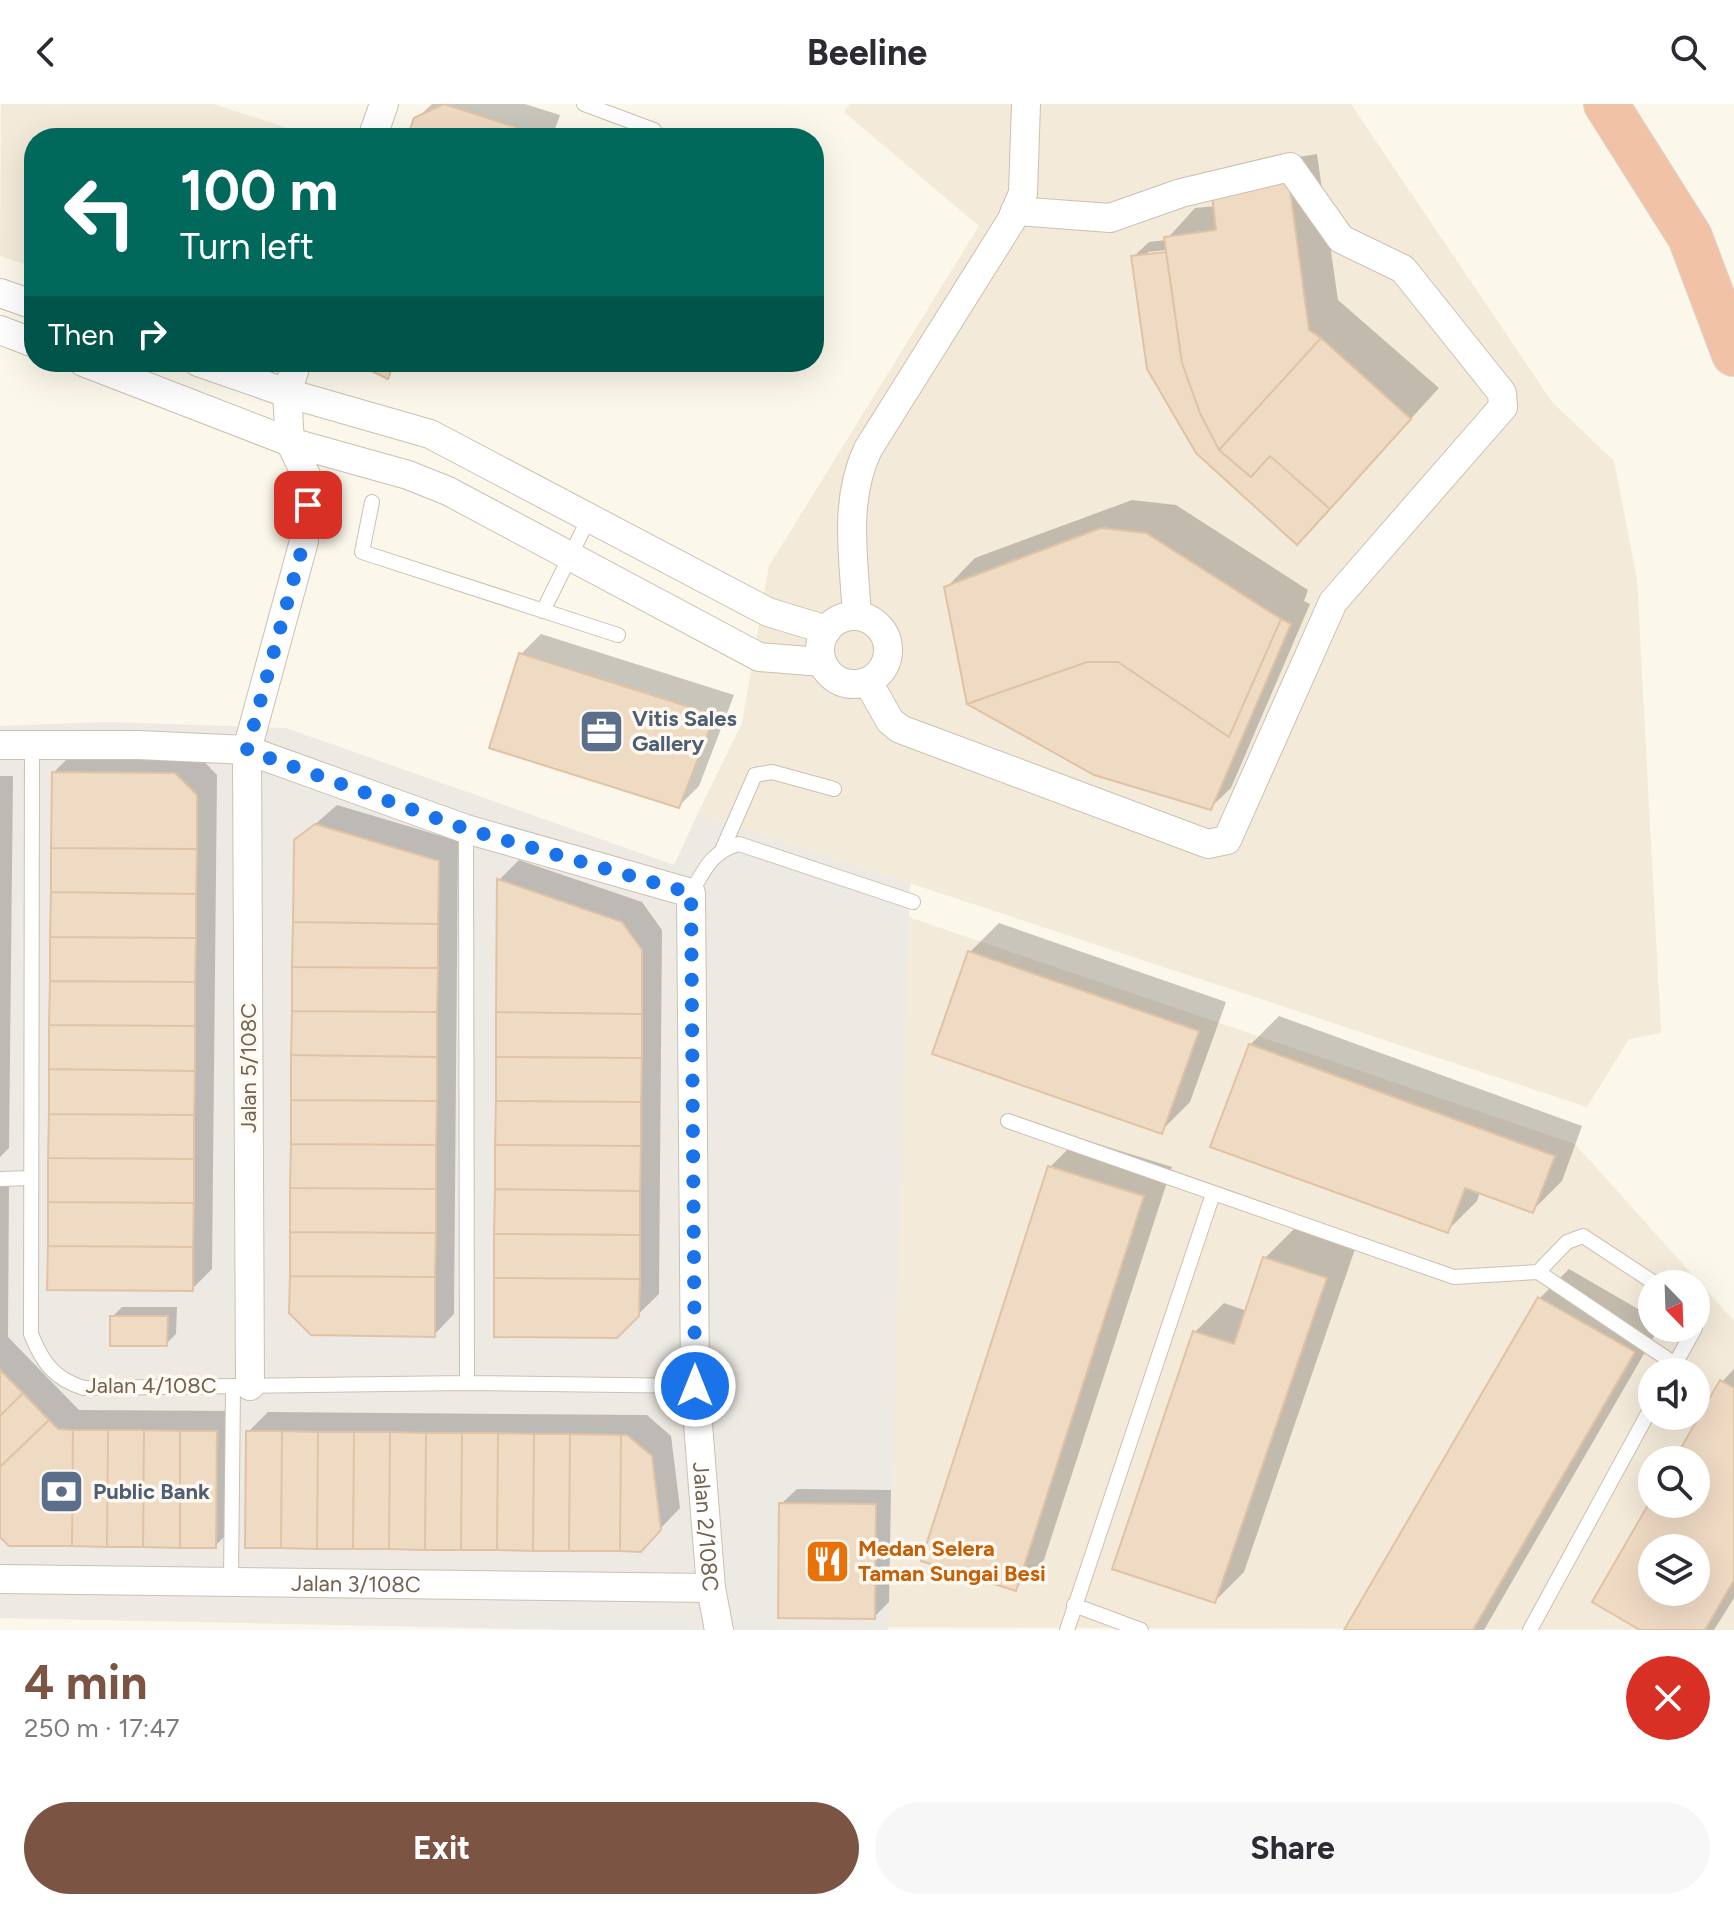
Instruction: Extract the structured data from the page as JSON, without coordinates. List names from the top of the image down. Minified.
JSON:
{"streets":{"street":["Jalan 5/108C","Jalan 2/108C","Jalan 3/108C"],"lane":["Jalan 4/108C"]},"crossings":[["Jalan 5/108C","Jalan 4/108C"],["Jalan 4/108C","Jalan 2/108C"],["Jalan 2/108C","Jalan 3/108C"]],"places":{"office":["Vitis Sales Gallery"],"bank":["Public Bank"],"restaurant":["Medan Selera Taman Sungai Besi"]},"north":"bottom right","page":{"header":"Beeline","turn":["100 m","Turn left"],"then":"Then","heading":["4 min","250 m · 17:47"],"buttons":["Exit","Share"]}}
